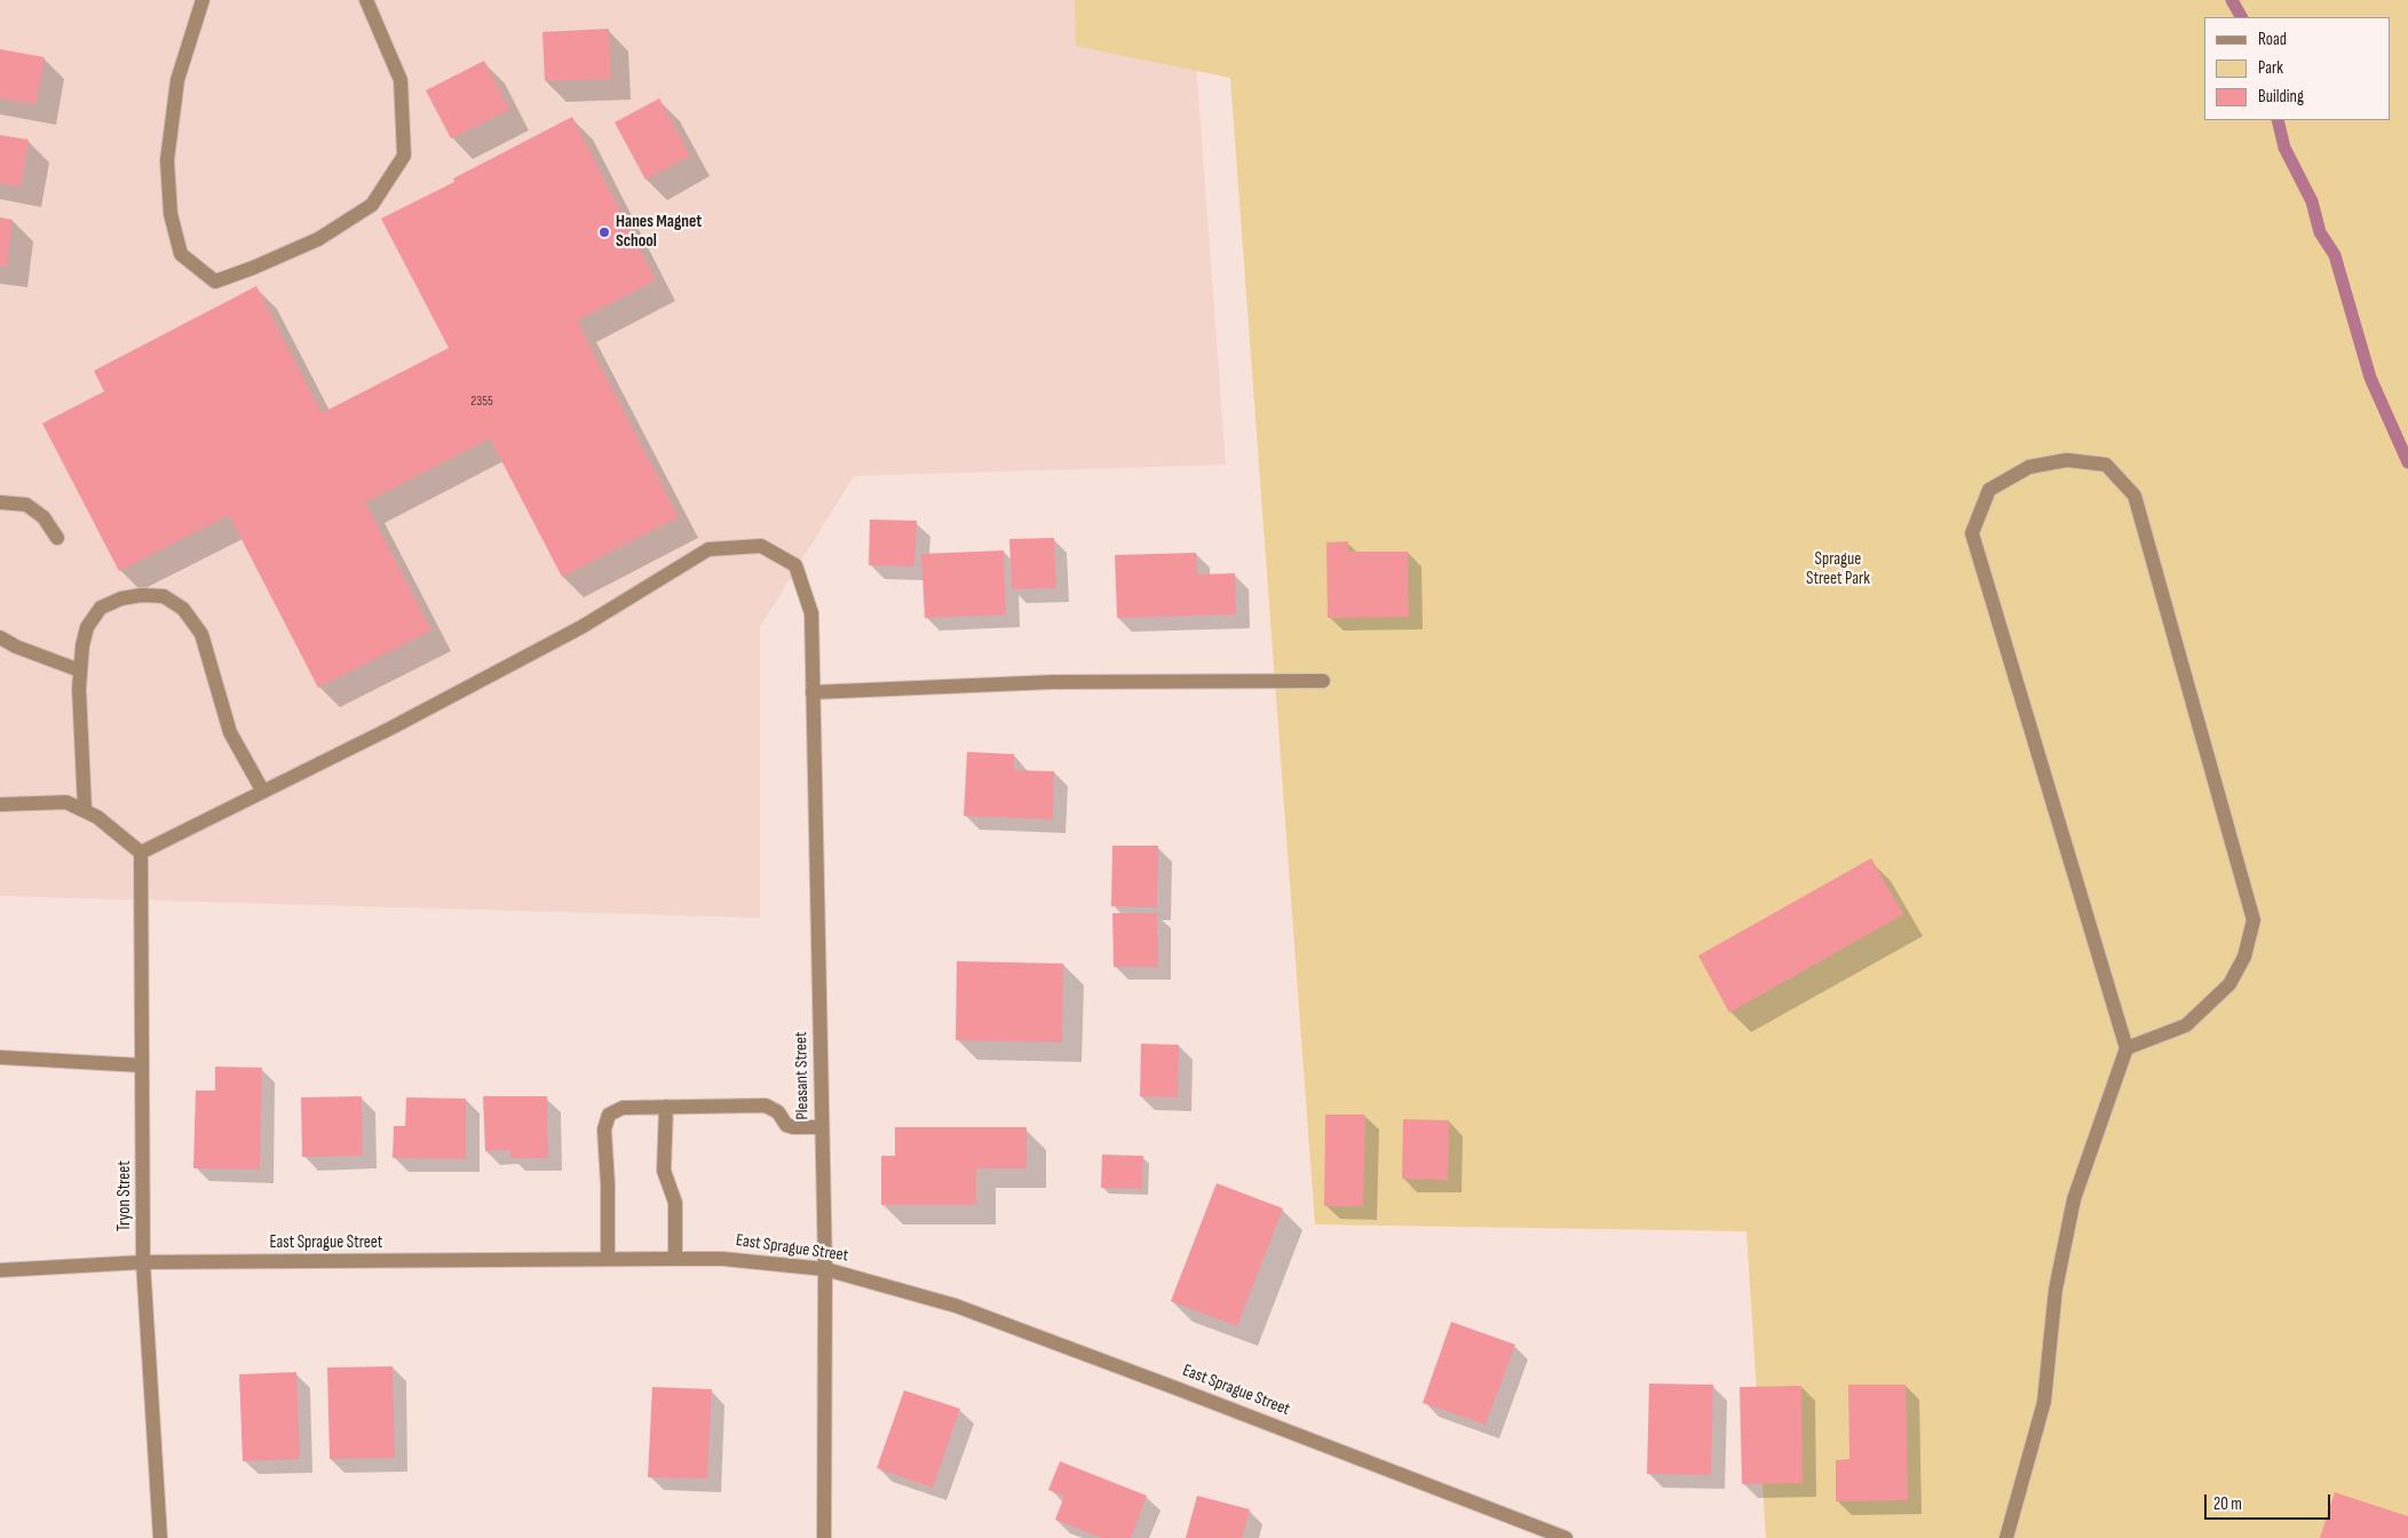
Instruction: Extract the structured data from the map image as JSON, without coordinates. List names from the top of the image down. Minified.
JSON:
{"streets":{"street":["Pleasant Street","Tryon Street","East Sprague Street"]},"crossings":[["Pleasant Street","Tryon Street"],["Pleasant Street","East Sprague Street"],["Tryon Street","East Sprague Street"]],"parks":["Sprague Street Park"],"places":["Hanes Magnet School"],"house_numbers":["2355"],"legend":["Road","Park","Building"],"scale_bar":"20 m"}
